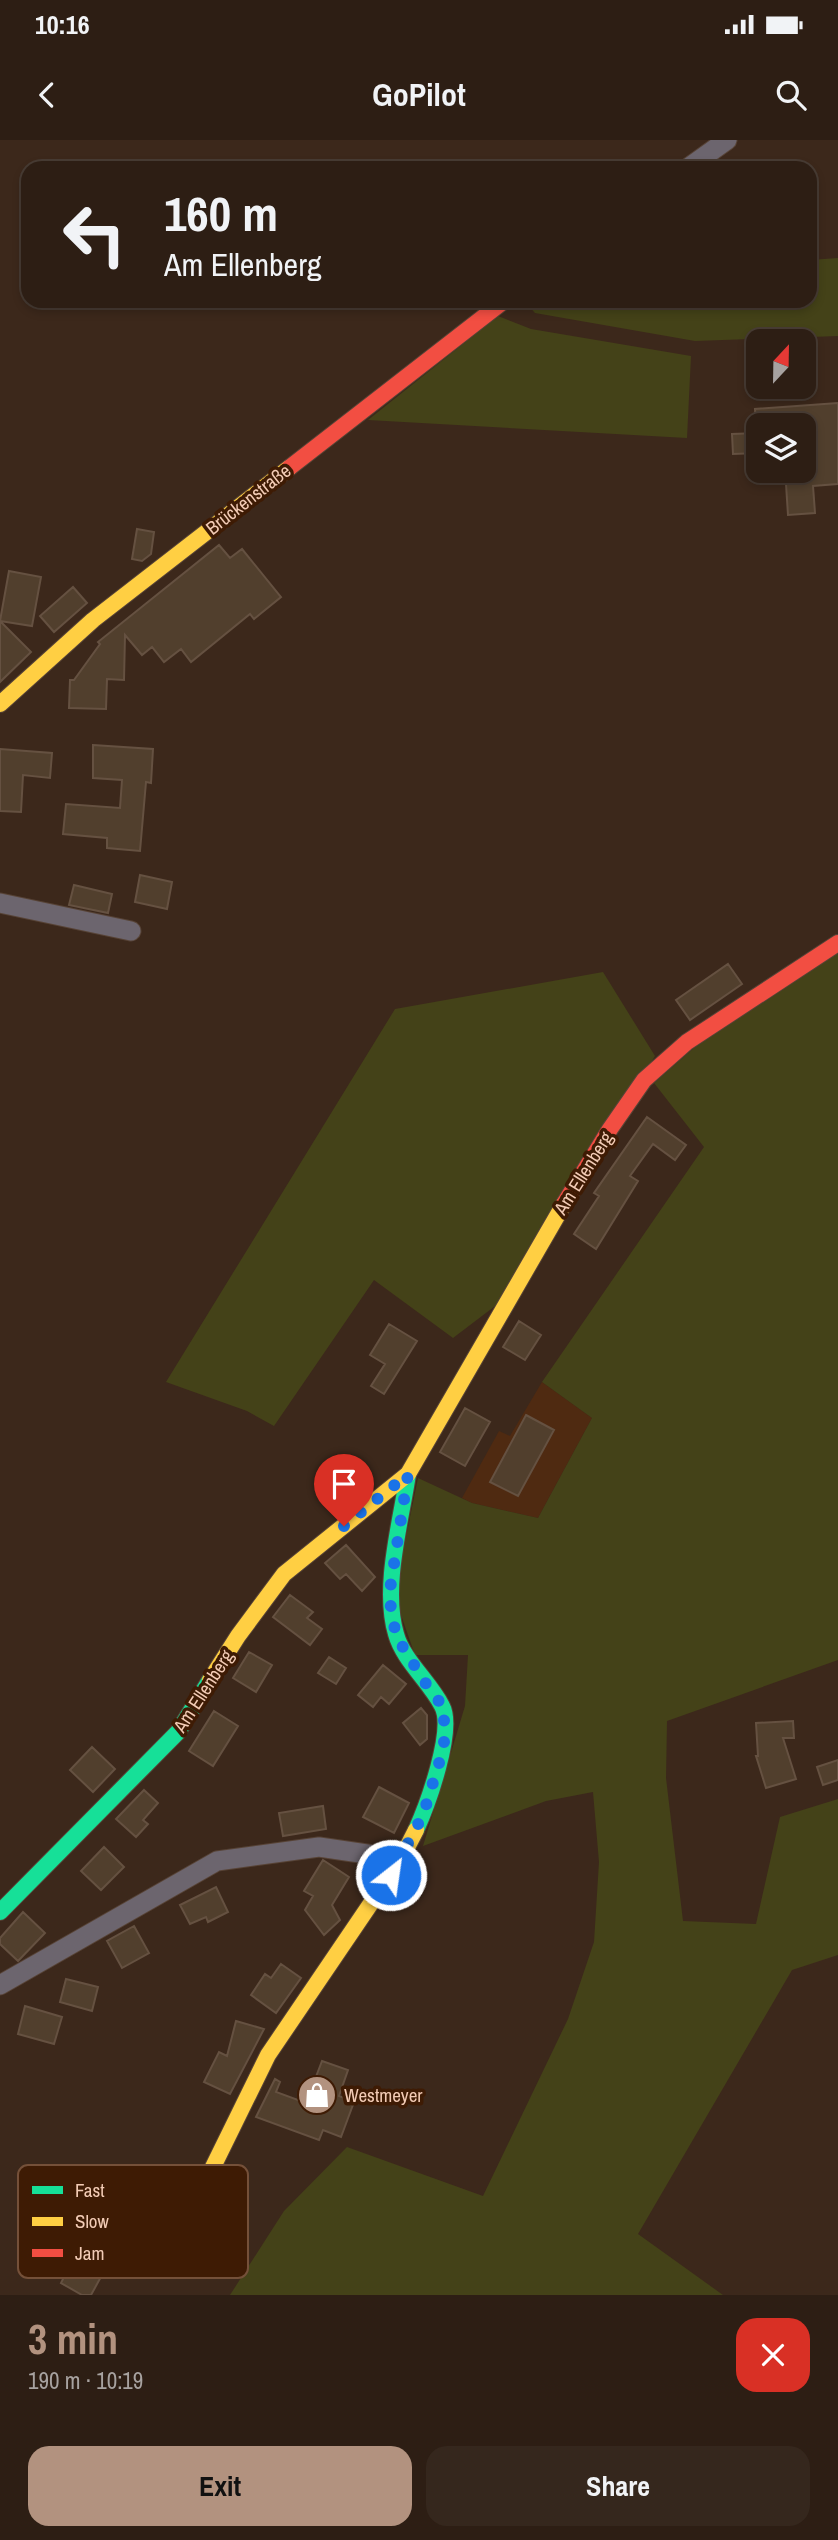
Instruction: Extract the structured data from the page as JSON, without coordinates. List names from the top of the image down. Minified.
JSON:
{"streets":{"street":["Brückenstraße","Am Ellenberg"]},"places":{"shop":["Westmeyer"]},"legend":["Fast","Slow","Jam"],"north":"top","page":{"status":"10:16","header":"GoPilot","turn":["160 m","Am Ellenberg"],"heading":["3 min","190 m · 10:19"],"buttons":["Exit","Share"]}}
